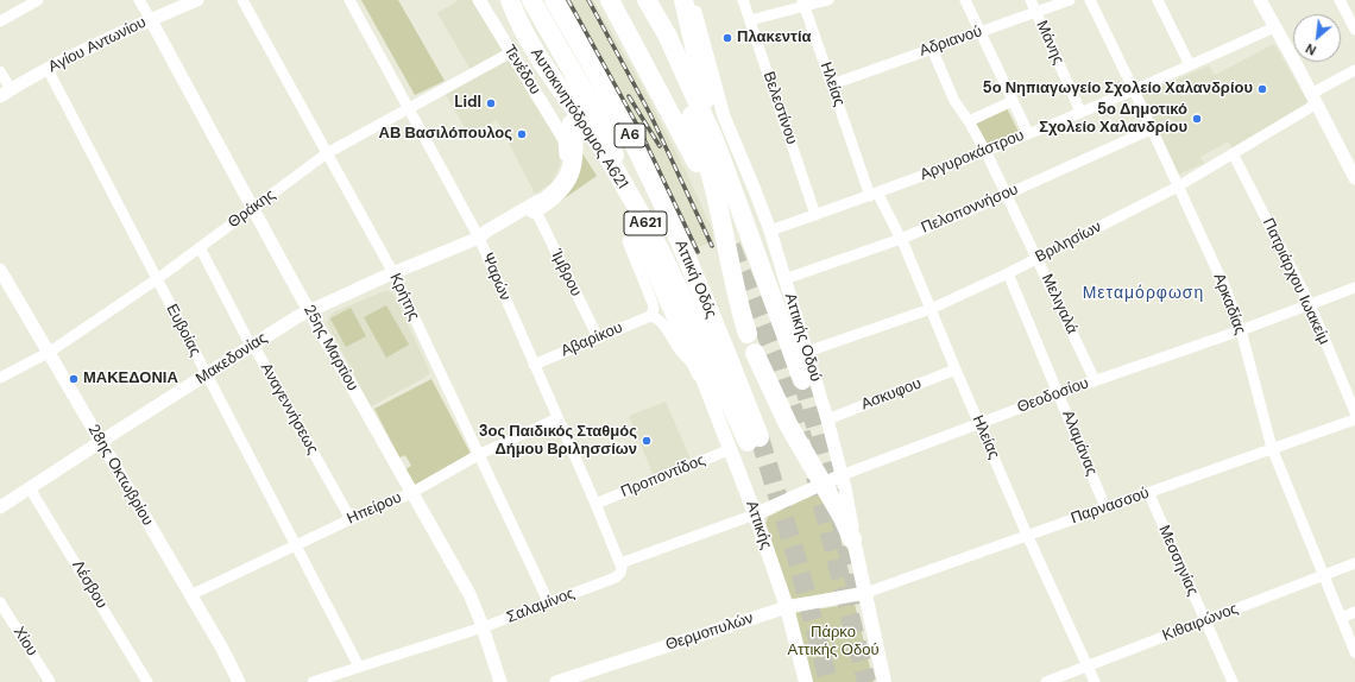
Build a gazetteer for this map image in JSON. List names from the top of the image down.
{
  "streets": {
    "highway": [
      "Αυτοκινητόδρομος Α621",
      "Α6",
      "Α621",
      "Αττική Οδός"
    ],
    "main road": ["Αττικής Οδού", "Αττικής"],
    "street": [
      "Αδριανού",
      "Μάνης",
      "Αγίου Αντωνίου",
      "Τενέδου",
      "Ηλείας",
      "Βελεστίνου",
      "Αργυροκάστρου",
      "Θράκης",
      "Πελοποννήσου",
      "Βριλησίων",
      "Ίμβρου",
      "Ψαρών",
      "Πατριάρχου Ιωακείμ",
      "Κρήτης",
      "Μελιγαλά",
      "Αρκαδίας",
      "Ευβοίας",
      "Αβαρίκου",
      "25ης Μαρτίου",
      "Μακεδονίας",
      "Ασκυφου",
      "Θεοδοσίου",
      "Αναγεννήσεως",
      "Αλαμάνας",
      "28ης Οκτωβρίου",
      "Προποντίδος",
      "Παρνασσού",
      "Ηπείρου",
      "Μεσσηνίας",
      "Λέσβου",
      "Σαλαμίνος",
      "Κιθαιρώνος",
      "Θερμοπυλών",
      "Χίου"
    ]
  },
  "crossings": [
    ["Αδριανού", "Μάνης"],
    ["Αδριανού", "Ηλείας"],
    ["Αδριανού", "Μελιγαλά"],
    ["Μάνης", "Αργυροκάστρου"],
    ["Αγίου Αντωνίου", "Ευβοίας"],
    ["Αγίου Αντωνίου", "25ης Μαρτίου"],
    ["Τενέδου", "Θράκης"],
    ["Τενέδου", "Μακεδονίας"],
    ["Ηλείας", "Αργυροκάστρου"],
    ["Ηλείας", "Πελοποννήσου"],
    ["Ηλείας", "Βριλησίων"],
    ["Ηλείας", "Ασκυφου"],
    ["Ηλείας", "Θεοδοσίου"],
    ["Ηλείας", "Παρνασσού"],
    ["Ηλείας", "Κιθαιρώνος"],
    ["Βελεστίνου", "Αργυροκάστρου"],
    ["Αυτοκινητόδρομος Α621", "Αττική Οδός"],
    ["Αυτοκινητόδρομος Α621", "Προποντίδος"],
    ["Αυτοκινητόδρομος Α621", "Αττικής"],
    ["Αργυροκάστρου", "Μελιγαλά"],
    ["Αργυροκάστρου", "Αρκαδίας"],
    ["Αργυροκάστρου", "Αττικής Οδού"],
    ["Θράκης", "Ψαρών"],
    ["Θράκης", "Κρήτης"],
    ["Θράκης", "Ευβοίας"],
    ["Θράκης", "25ης Μαρτίου"],
    ["Θράκης", "Αναγεννήσεως"],
    ["Θράκης", "28ης Οκτωβρίου"],
    ["Πελοποννήσου", "Μελιγαλά"],
    ["Πελοποννήσου", "Αρκαδίας"],
    ["Πελοποννήσου", "Αττικής Οδού"],
    ["Βριλησίων", "Πατριάρχου Ιωακείμ"],
    ["Βριλησίων", "Μελιγαλά"],
    ["Βριλησίων", "Αρκαδίας"],
    ["Βριλησίων", "Αττικής Οδού"],
    ["Βριλησίων", "Αλαμάνας"],
    ["Ίμβρου", "Αβαρίκου"],
    ["Ίμβρου", "Μακεδονίας"],
    ["Ψαρών", "Αβαρίκου"],
    ["Ψαρών", "Μακεδονίας"],
    ["Ψαρών", "Προποντίδος"],
    ["Ψαρών", "Ηπείρου"],
    ["Ψαρών", "Σαλαμίνος"],
    ["Αττική Οδός", "Προποντίδος"],
    ["Αττική Οδός", "Αττικής"],
    ["Πατριάρχου Ιωακείμ", "Θεοδοσίου"],
    ["Κρήτης", "Μακεδονίας"],
    ["Κρήτης", "Ηπείρου"],
    ["Κρήτης", "Σαλαμίνος"],
    ["Μελιγαλά", "Θεοδοσίου"],
    ["Αρκαδίας", "Θεοδοσίου"],
    ["Αρκαδίας", "Παρνασσού"],
    ["Αρκαδίας", "Κιθαιρώνος"],
    ["Ευβοίας", "Μακεδονίας"],
    ["Ευβοίας", "Ηπείρου"],
    ["Ευβοίας", "Σαλαμίνος"],
    ["Αττικής Οδού", "Ασκυφου"],
    ["Αττικής Οδού", "Θεοδοσίου"],
    ["Αττικής Οδού", "Παρνασσού"],
    ["Αττικής Οδού", "Θερμοπυλών"],
    ["25ης Μαρτίου", "Μακεδονίας"],
    ["25ης Μαρτίου", "Ηπείρου"],
    ["25ης Μαρτίου", "Σαλαμίνος"],
    ["Μακεδονίας", "Αναγεννήσεως"],
    ["Μακεδονίας", "28ης Οκτωβρίου"],
    ["Μακεδονίας", "Λέσβου"],
    ["Θεοδοσίου", "Αλαμάνας"],
    ["Θεοδοσίου", "Αττικής"],
    ["Αναγεννήσεως", "Ηπείρου"],
    ["Αλαμάνας", "Παρνασσού"],
    ["28ης Οκτωβρίου", "Ηπείρου"],
    ["Προποντίδος", "Αττικής"],
    ["Παρνασσού", "Μεσσηνίας"],
    ["Παρνασσού", "Θερμοπυλών"],
    ["Αττικής", "Θερμοπυλών"],
    ["Μεσσηνίας", "Κιθαιρώνος"]
  ],
  "districts": ["Μεταμόρφωση"],
  "parks": ["Πάρκο Αττικής Οδού"],
  "places": [
    "Πλακεντία",
    "5ο Νηπιαγωγείο Σχολείο Χαλανδρίου",
    "Lidl",
    "5ο Δημοτικό Σχολείο Χαλανδρίου",
    "ΑΒ Βασιλόπουλος",
    "ΜΑΚΕΔΟΝΙΑ",
    "3ος Παιδικός Σταθμός Δήμου Βριλησσίων"
  ],
  "north": "bottom left"
}
